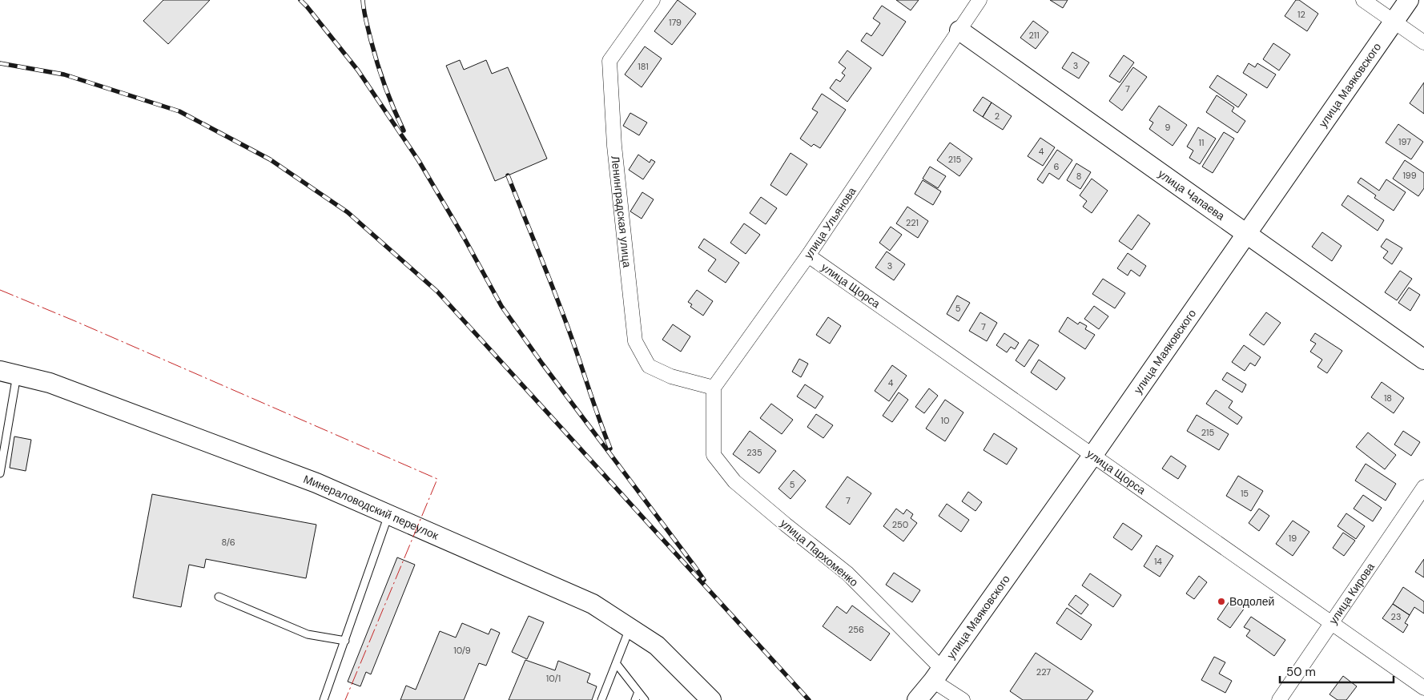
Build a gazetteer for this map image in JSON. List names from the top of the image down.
{
  "streets": {
    "street": [
      "улица Маяковского",
      "улица Чапаева",
      "Ленинградская улица",
      "улица Ульянова",
      "улица Щорса",
      "Минераловодский переулок",
      "улица Пархоменко",
      "улица Кирова"
    ]
  },
  "crossings": [
    ["улица Маяковского", "улица Чапаева"],
    ["улица Маяковского", "улица Щорса"],
    ["улица Маяковского", "улица Пархоменко"],
    ["улица Чапаева", "улица Ульянова"],
    ["Ленинградская улица", "улица Ульянова"],
    ["Ленинградская улица", "улица Пархоменко"],
    ["улица Ульянова", "улица Щорса"],
    ["улица Ульянова", "улица Пархоменко"],
    ["улица Щорса", "улица Кирова"]
  ],
  "places": ["Водолей"],
  "house_numbers": [
    "12",
    "179",
    "211",
    "3",
    "181",
    "7",
    "2",
    "9",
    "197",
    "11",
    "4",
    "215",
    "6",
    "199",
    "8",
    "221",
    "3",
    "5",
    "7",
    "4",
    "18",
    "10",
    "215",
    "235",
    "5",
    "15",
    "7",
    "250",
    "19",
    "8/6",
    "14",
    "23",
    "256",
    "10/9",
    "227",
    "10/1"
  ],
  "scale_bar": "50 m"
}
